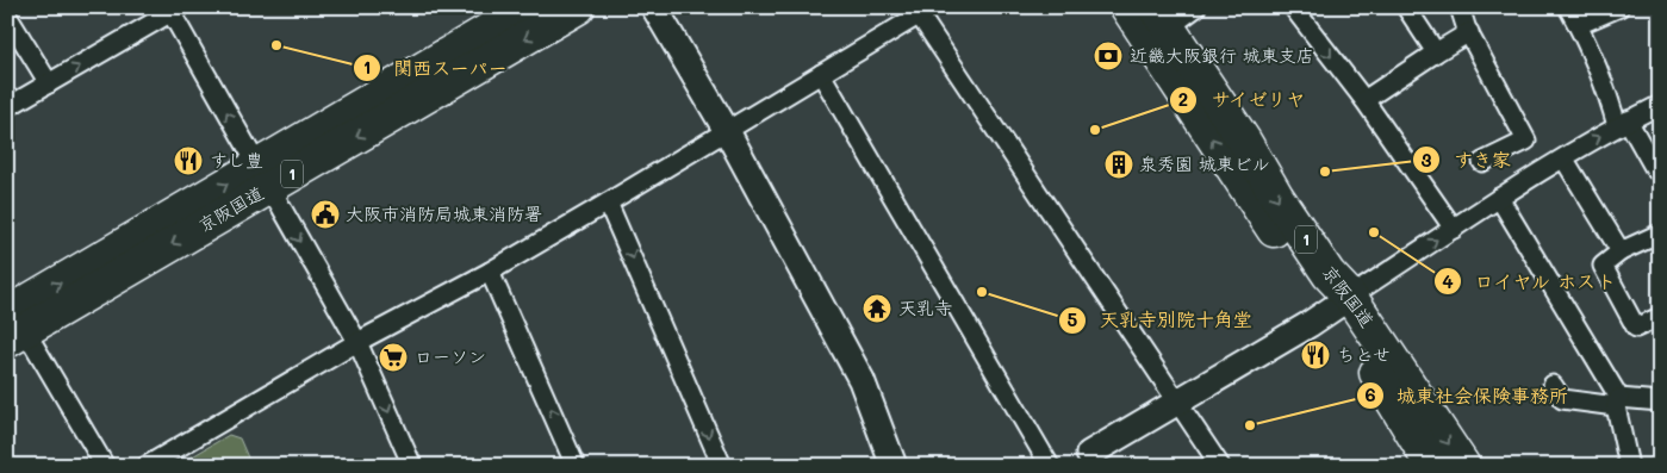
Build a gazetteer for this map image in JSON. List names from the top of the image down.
{
  "streets": {
    "highway": ["1", "京阪国道"]
  },
  "places": {
    "other": [
      "関西スーパー",
      "サイゼリヤ",
      "すき家",
      "ロイヤル ホスト",
      "天乳寺別院十角堂",
      "城東社会保険事務所"
    ],
    "bank": ["近畿大阪銀行 城東支店"],
    "restaurant": ["すし豊", "ちとせ"],
    "building": ["泉秀園 城東ビル"],
    "public building": ["大阪市消防局城東消防署"],
    "temple": ["天乳寺"],
    "supermarket": ["ローソン"]
  }
}
